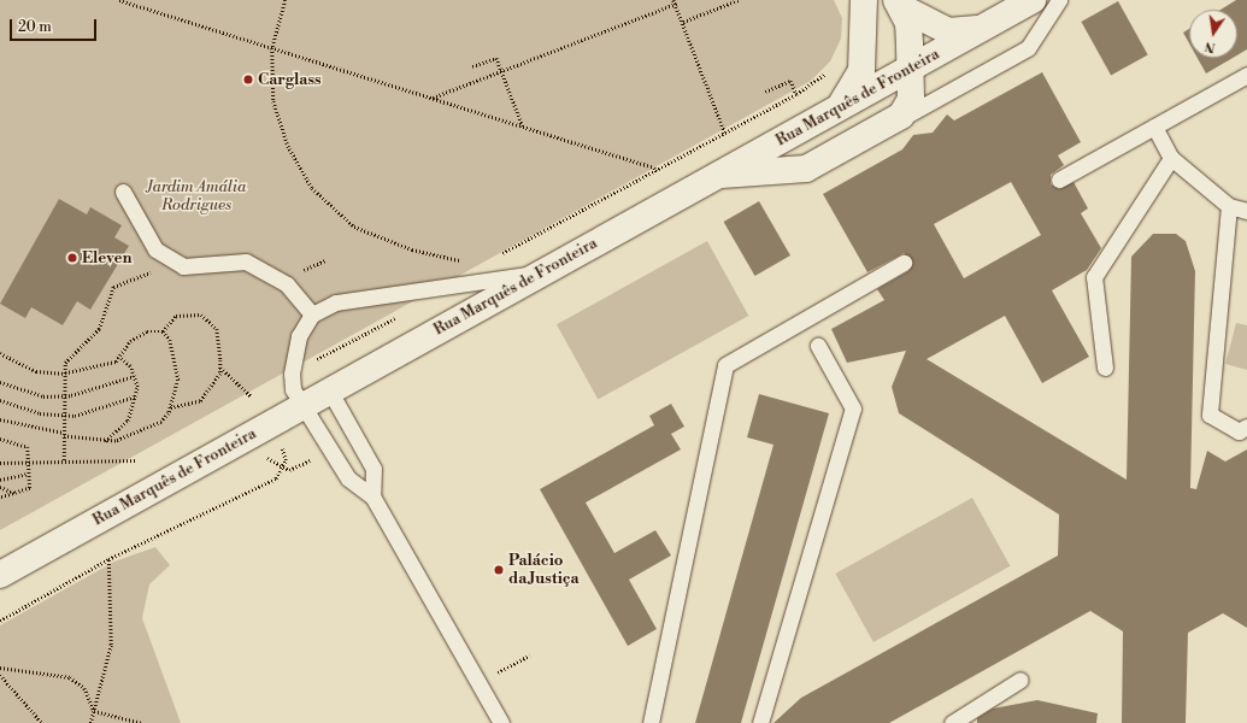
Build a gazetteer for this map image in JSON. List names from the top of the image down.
{
  "streets": {
    "main road": ["Rua Marquês de Fronteira"]
  },
  "parks": ["Jardim Amália Rodrigues"],
  "places": ["Carglass", "Eleven", "Palácio da Justiça"],
  "scale_bar": "20 m",
  "north": "bottom"
}
